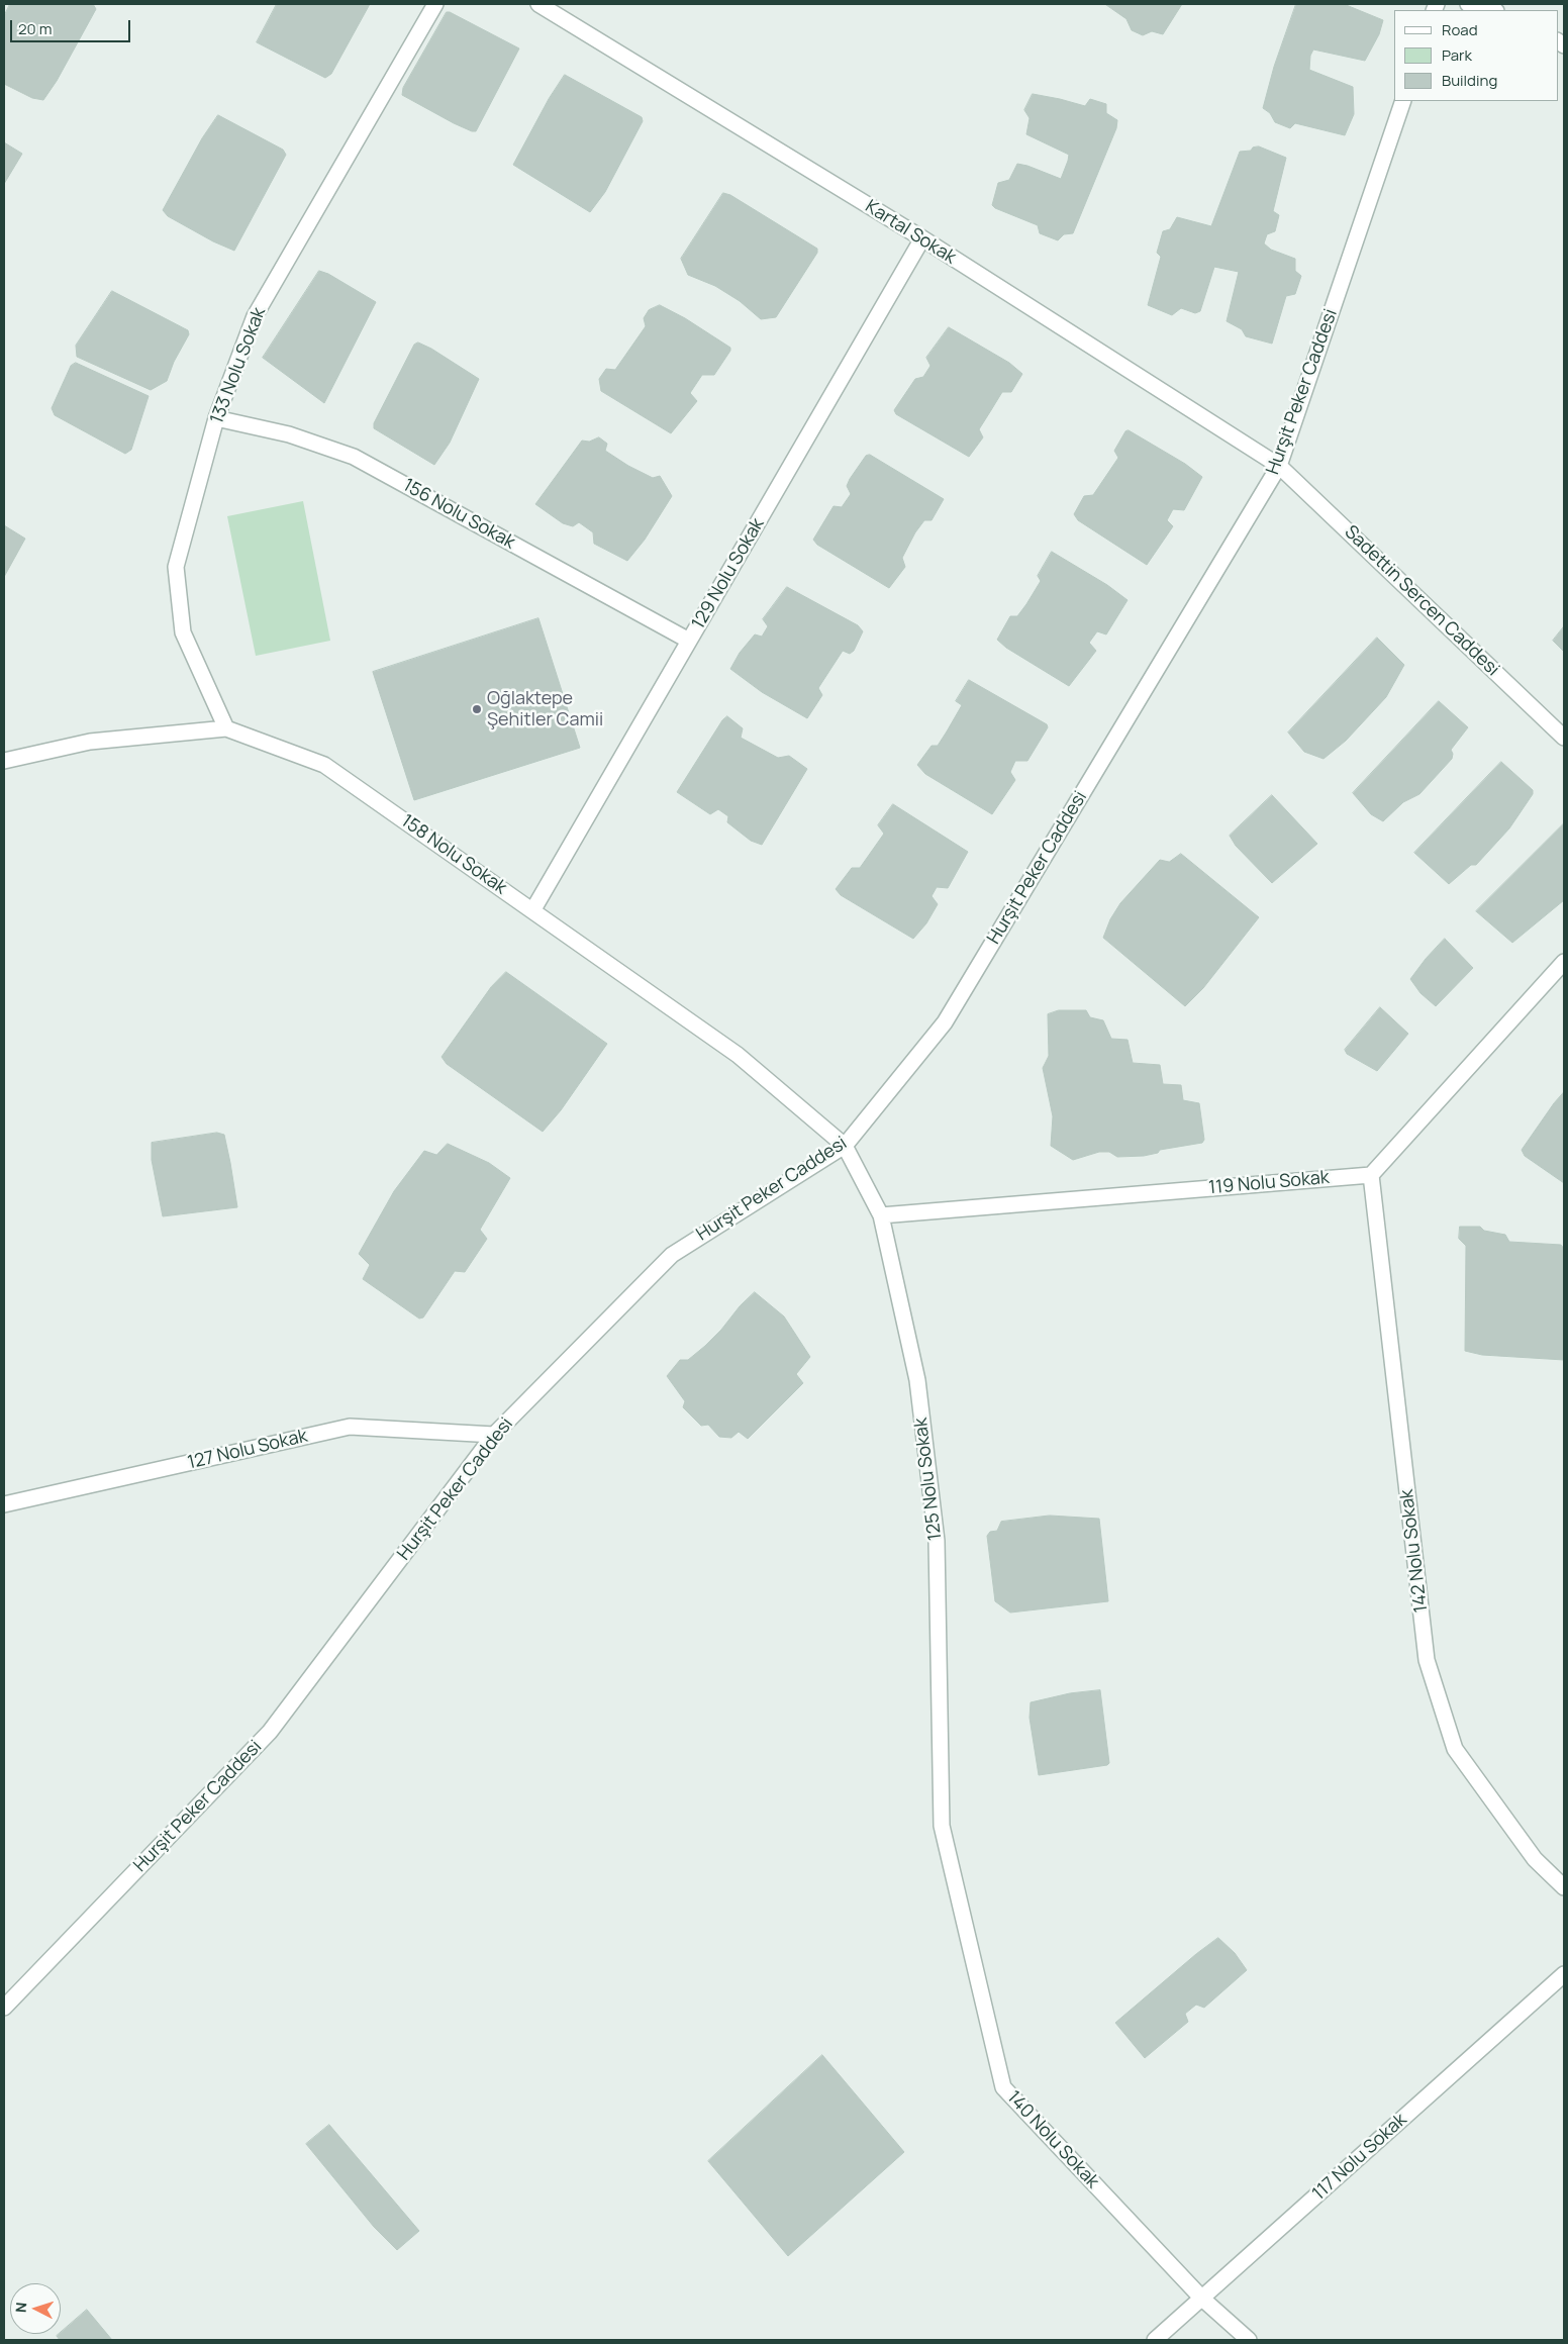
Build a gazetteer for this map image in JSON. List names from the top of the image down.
{
  "streets": {
    "street": [
      "Kartal Sokak",
      "133 Nolu Sokak",
      "Hurşit Peker Caddesi",
      "156 Nolu Sokak",
      "129 Nolu Sokak",
      "Sadettin Sercen Caddesi",
      "158 Nolu Sokak",
      "119 Nolu Sokak",
      "127 Nolu Sokak",
      "125 Nolu Sokak",
      "142 Nolu Sokak",
      "140 Nolu Sokak",
      "117 Nolu Sokak"
    ]
  },
  "crossings": [
    ["Kartal Sokak", "Hurşit Peker Caddesi"],
    ["Kartal Sokak", "129 Nolu Sokak"],
    ["Kartal Sokak", "Sadettin Sercen Caddesi"],
    ["133 Nolu Sokak", "156 Nolu Sokak"],
    ["133 Nolu Sokak", "158 Nolu Sokak"],
    ["Hurşit Peker Caddesi", "Sadettin Sercen Caddesi"],
    ["Hurşit Peker Caddesi", "158 Nolu Sokak"],
    ["Hurşit Peker Caddesi", "127 Nolu Sokak"],
    ["Hurşit Peker Caddesi", "125 Nolu Sokak"],
    ["156 Nolu Sokak", "129 Nolu Sokak"],
    ["129 Nolu Sokak", "158 Nolu Sokak"],
    ["158 Nolu Sokak", "125 Nolu Sokak"],
    ["119 Nolu Sokak", "125 Nolu Sokak"],
    ["119 Nolu Sokak", "142 Nolu Sokak"],
    ["125 Nolu Sokak", "140 Nolu Sokak"],
    ["140 Nolu Sokak", "117 Nolu Sokak"]
  ],
  "places": ["Oğlaktepe Şehitler Camii"],
  "legend": ["Road", "Park", "Building"],
  "scale_bar": "20 m",
  "north": "left"
}
